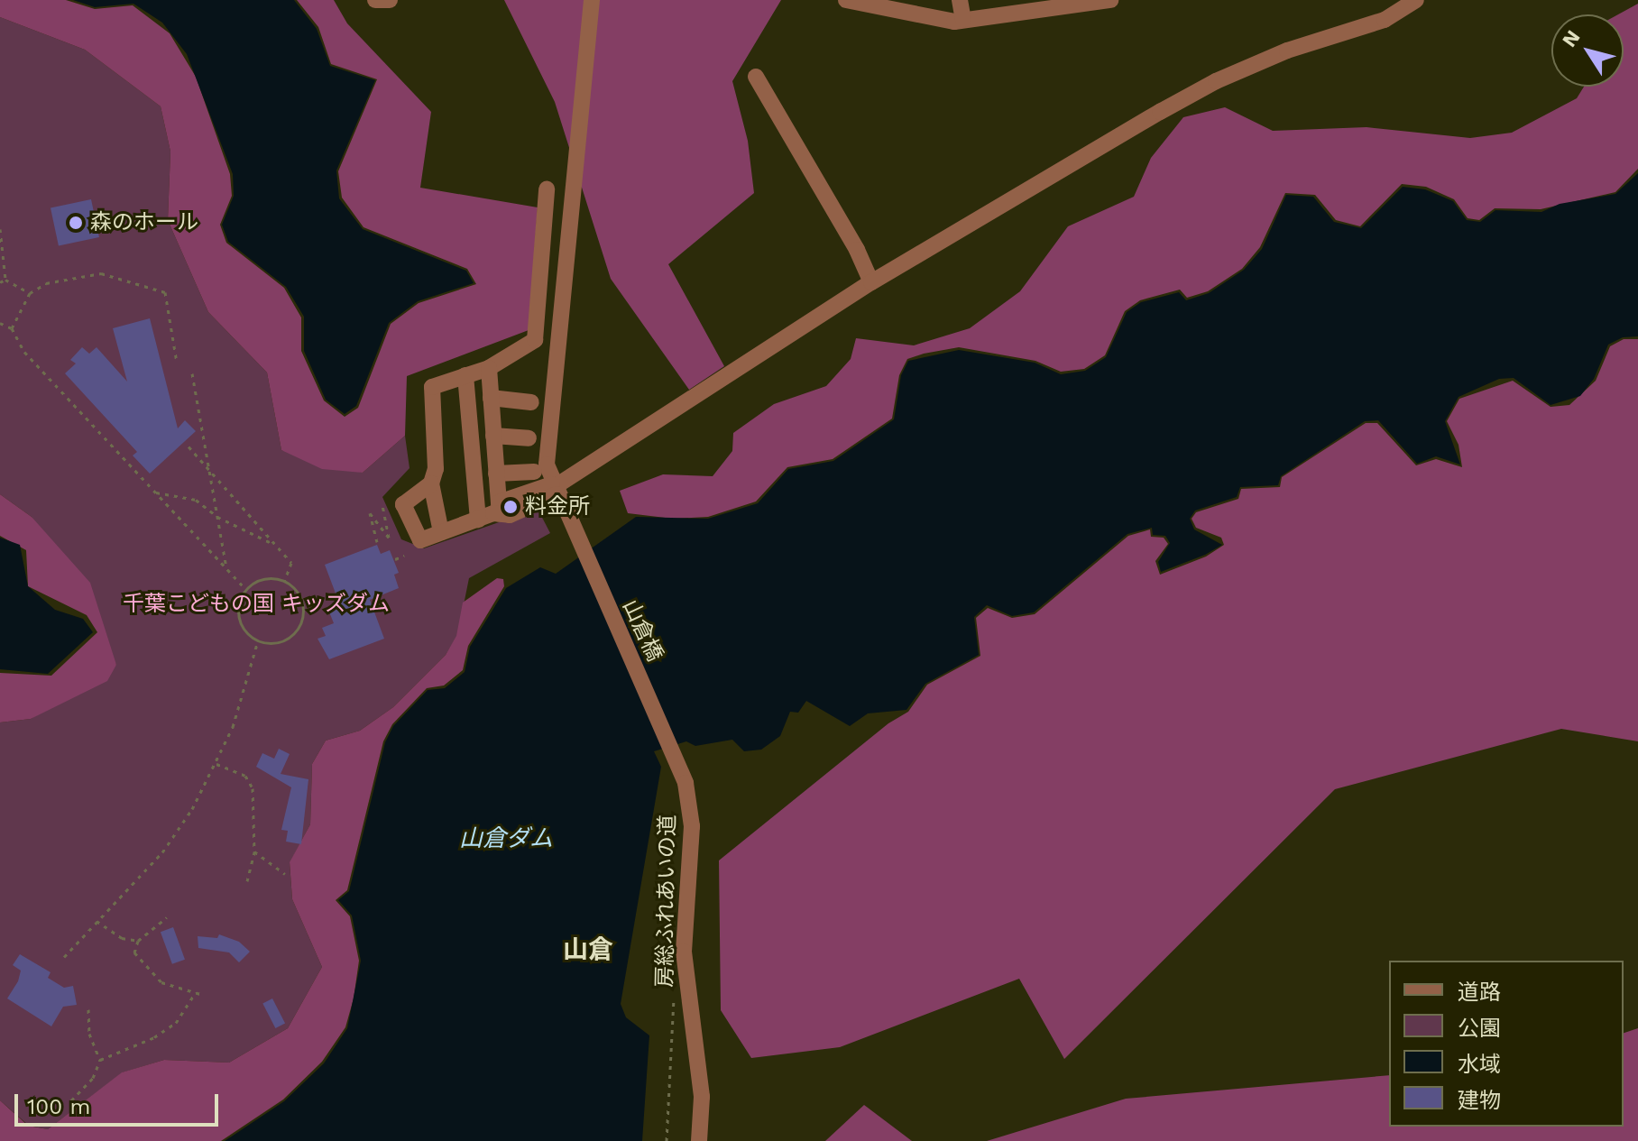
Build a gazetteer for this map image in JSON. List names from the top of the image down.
{
  "streets": {
    "street": ["山倉橋", "房総ふれあいの道"]
  },
  "crossings": [
    ["山倉橋", "房総ふれあいの道"]
  ],
  "districts": ["山倉"],
  "water": ["山倉ダム"],
  "parks": ["千葉こどもの国 キッズダム"],
  "places": ["森のホール", "料金所"],
  "legend": [
    "道路",
    "公園",
    "水域",
    "建物"
  ],
  "scale_bar": "100 m",
  "north": "top left"
}
